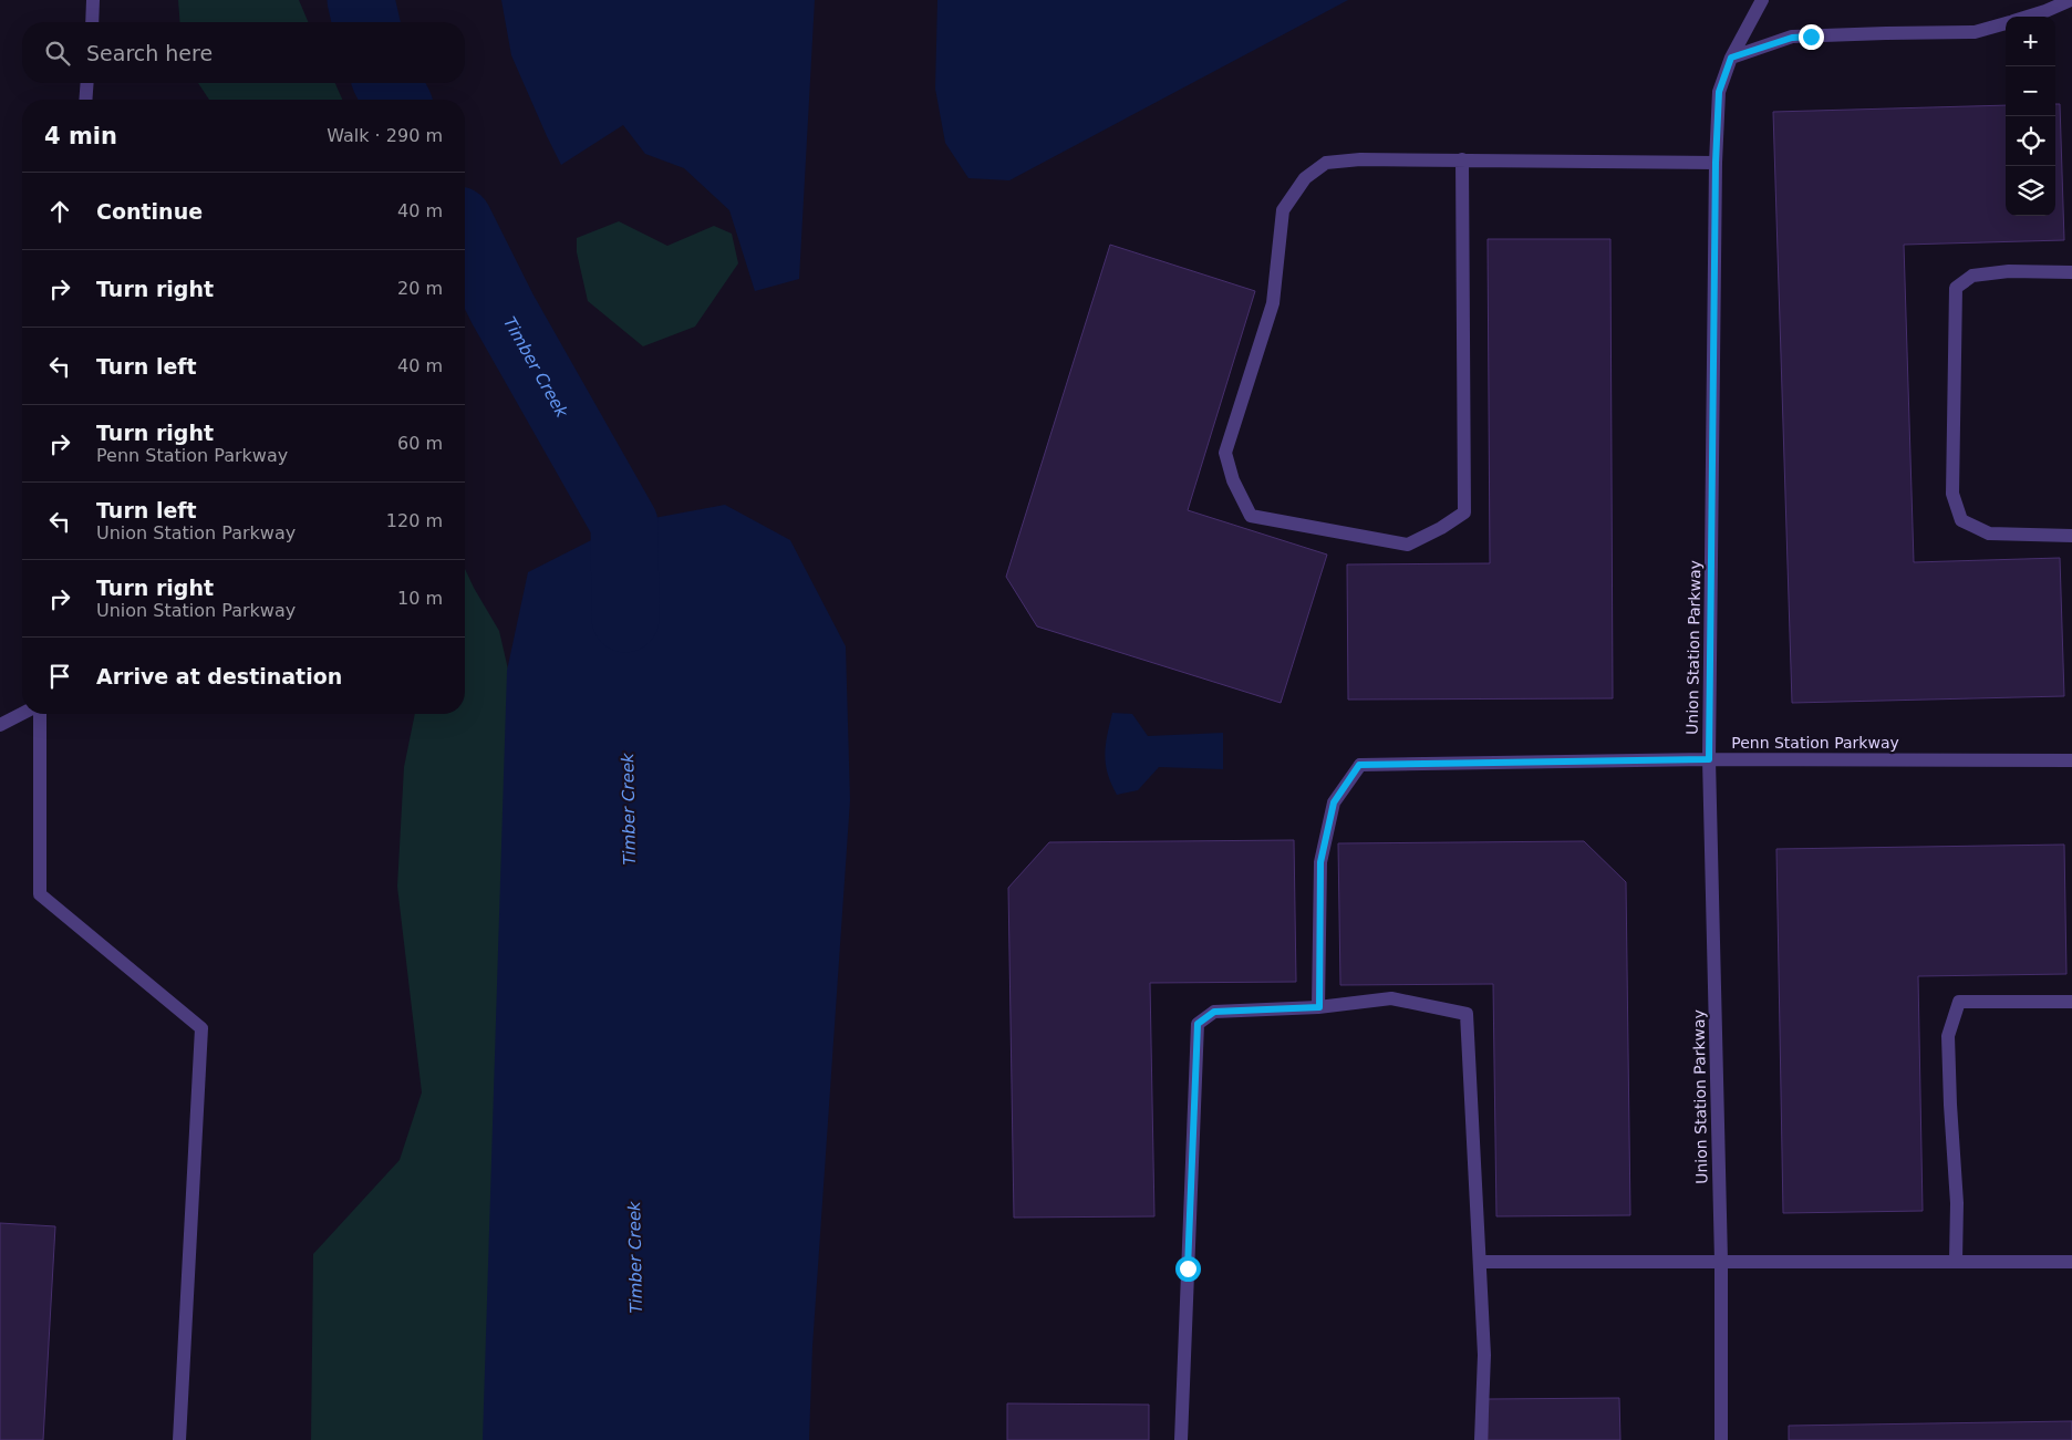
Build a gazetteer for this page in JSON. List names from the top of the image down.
{
  "streets": {
    "street": ["Union Station Parkway", "Penn Station Parkway"]
  },
  "crossings": [
    ["Union Station Parkway", "Penn Station Parkway"]
  ],
  "water": ["Timber Creek"],
  "page": {
    "map_buttons": ["+", "−"],
    "search": "Search here",
    "heading": ["4 min", "Walk · 290 m"],
    "list": [
      ["Continue", "40 m"],
      ["Turn right", "20 m"],
      ["Turn left", "40 m"],
      ["Turn right", "Penn Station Parkway", "60 m"],
      ["Turn left", "Union Station Parkway", "120 m"],
      ["Turn right", "Union Station Parkway", "10 m"],
      "Arrive at destination"
    ]
  }
}
